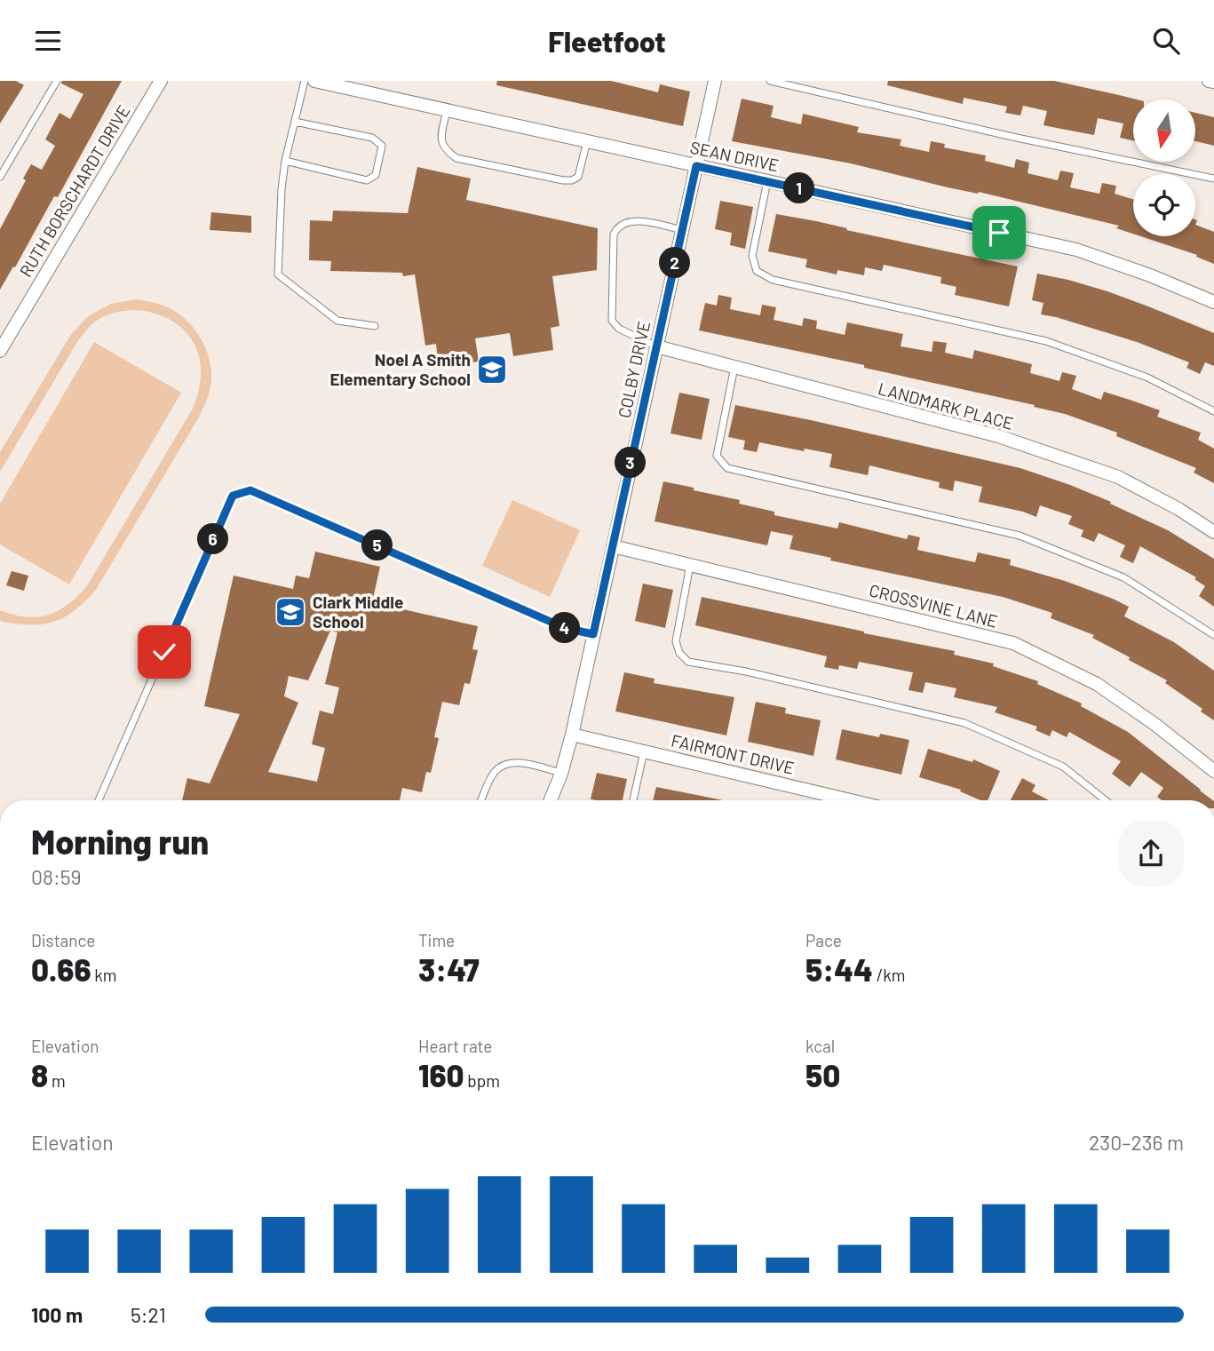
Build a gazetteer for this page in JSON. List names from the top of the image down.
{
  "streets": {
    "street": [
      "SEAN DRIVE",
      "RUTH BORSCHARDT DRIVE",
      "COLBY DRIVE",
      "LANDMARK PLACE",
      "CROSSVINE LANE",
      "FAIRMONT DRIVE"
    ]
  },
  "crossings": [
    ["SEAN DRIVE", "COLBY DRIVE"],
    ["COLBY DRIVE", "LANDMARK PLACE"],
    ["COLBY DRIVE", "CROSSVINE LANE"],
    ["COLBY DRIVE", "FAIRMONT DRIVE"]
  ],
  "places": {
    "school or university": ["Noel A Smith Elementary School", "Clark Middle School"]
  },
  "north": "bottom",
  "page": {
    "header": "Fleetfoot",
    "pins": [
      "1",
      "2",
      "3",
      "6",
      "5",
      "4"
    ],
    "heading": ["Morning run", "08:59"],
    "stats": [
      ["Distance", "0.66 km"],
      ["Time", "3:47"],
      ["Pace", "5:44 /km"],
      ["Elevation", "8 m"],
      ["Heart rate", "160 bpm"],
      ["kcal", "50"]
    ],
    "chart": ["Elevation", "230–236 m"],
    "list": [
      {
        "name": "100 m",
        "note": "5:21"
      }
    ]
  }
}
